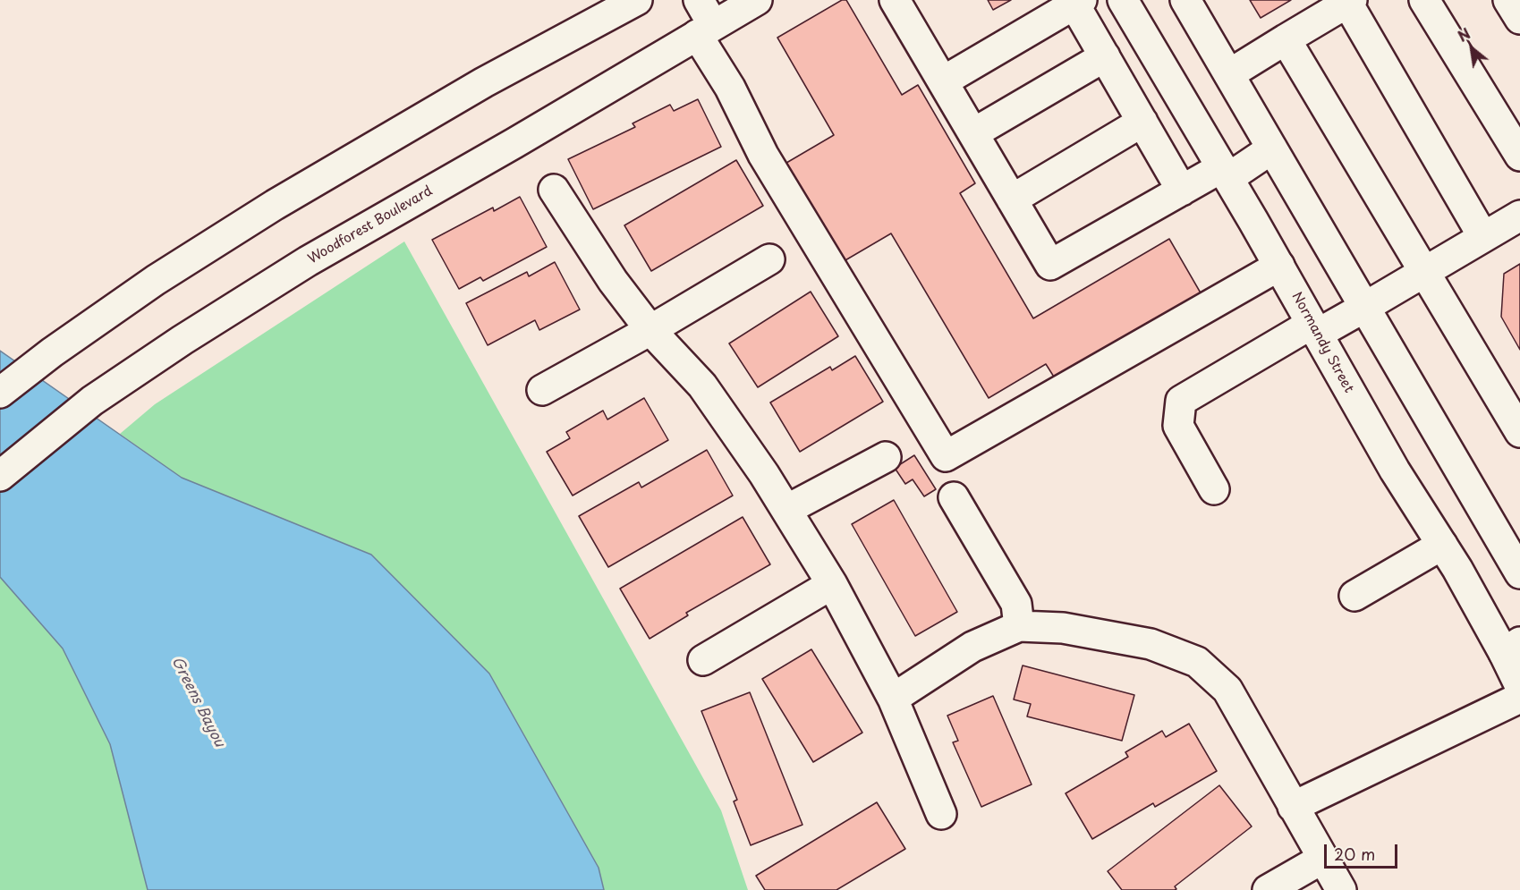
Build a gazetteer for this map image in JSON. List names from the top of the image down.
{
  "streets": {
    "main road": ["Woodforest Boulevard", "Normandy Street"]
  },
  "water": ["Greens Bayou"],
  "scale_bar": "20 m",
  "north": "top left"
}
